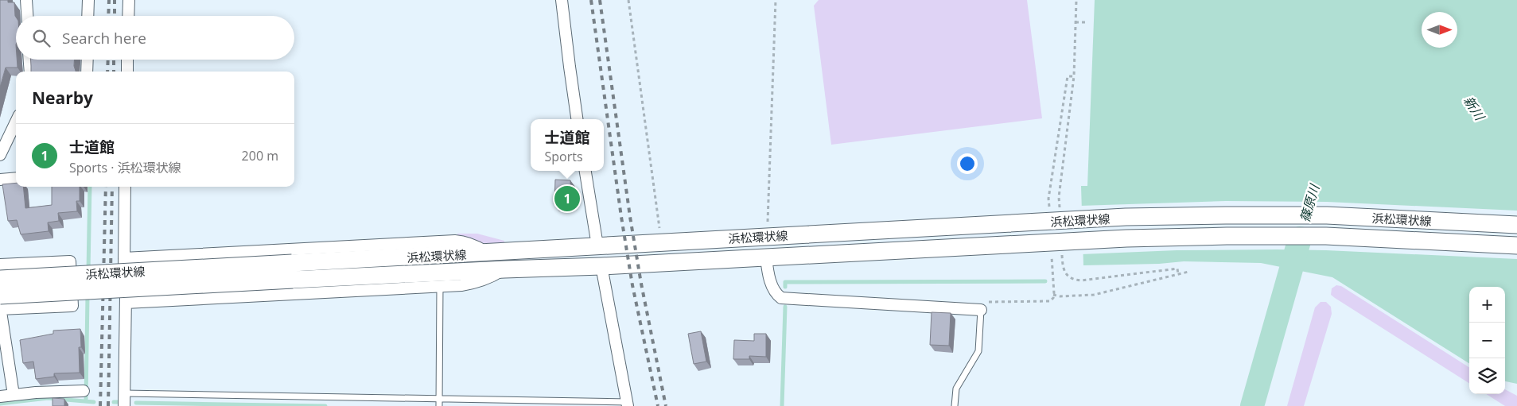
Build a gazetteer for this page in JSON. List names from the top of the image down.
{
  "streets": {
    "main road": ["浜松環状線"]
  },
  "water": ["新川", "篠原川"],
  "north": "right",
  "page": {
    "search": "Search here",
    "heading": "Nearby",
    "popup": ["士道館", "Sports"],
    "list": [
      {
        "mark": "1",
        "name": "士道館",
        "note": "Sports · 浜松環状線",
        "value": "200 m"
      }
    ],
    "pins": "1",
    "map_buttons": ["+", "−"]
  }
}
